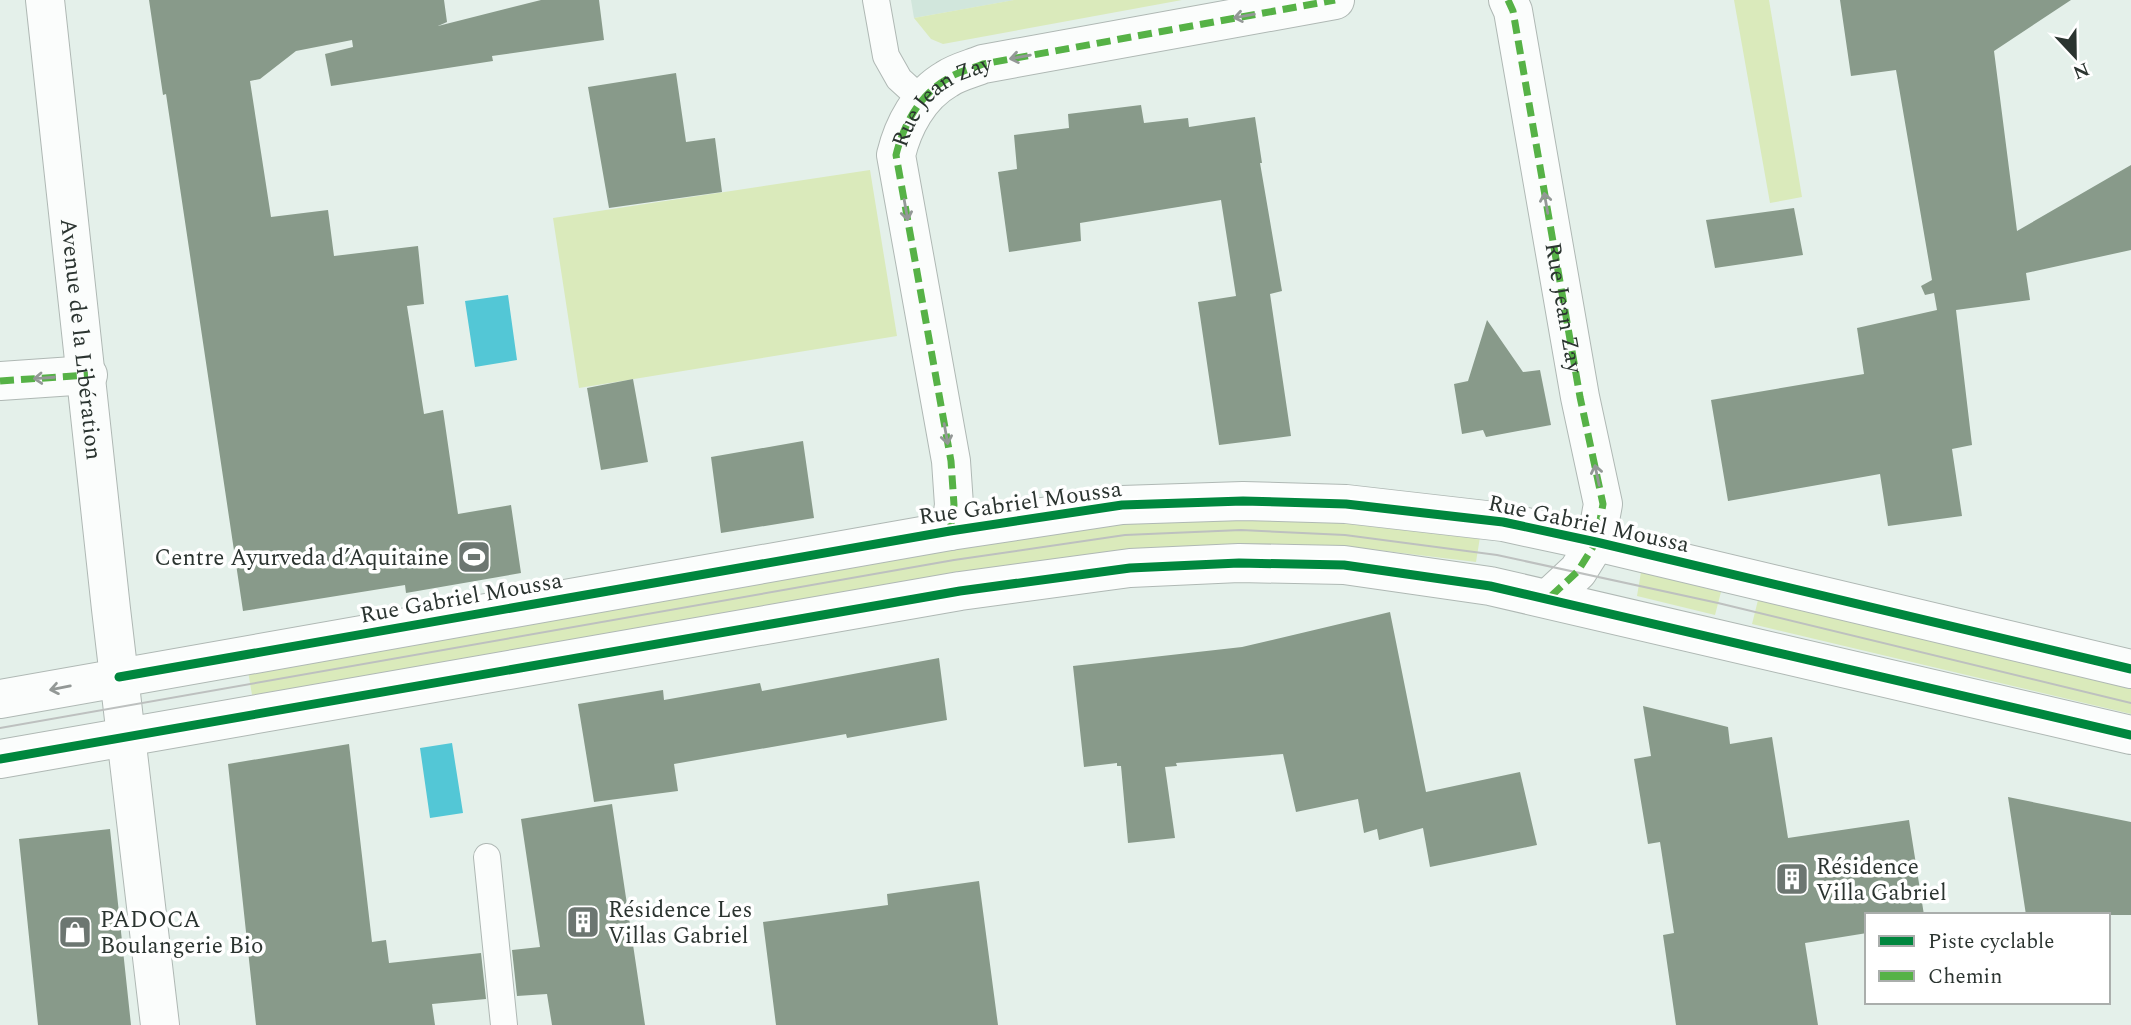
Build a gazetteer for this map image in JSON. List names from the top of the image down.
{
  "streets": {
    "street": ["Rue Jean Zay", "Avenue de la Libération", "Rue Gabriel Moussa"]
  },
  "crossings": [
    ["Rue Jean Zay", "Rue Gabriel Moussa"],
    ["Avenue de la Libération", "Rue Gabriel Moussa"]
  ],
  "places": {
    "sports": ["Centre Ayurveda d’Aquitaine"],
    "building": ["Résidence Villa Gabriel", "Résidence Les Villas Gabriel"],
    "shop": ["PADOCA Boulangerie Bio"]
  },
  "legend": ["Piste cyclable", "Chemin"],
  "north": "bottom"
}
